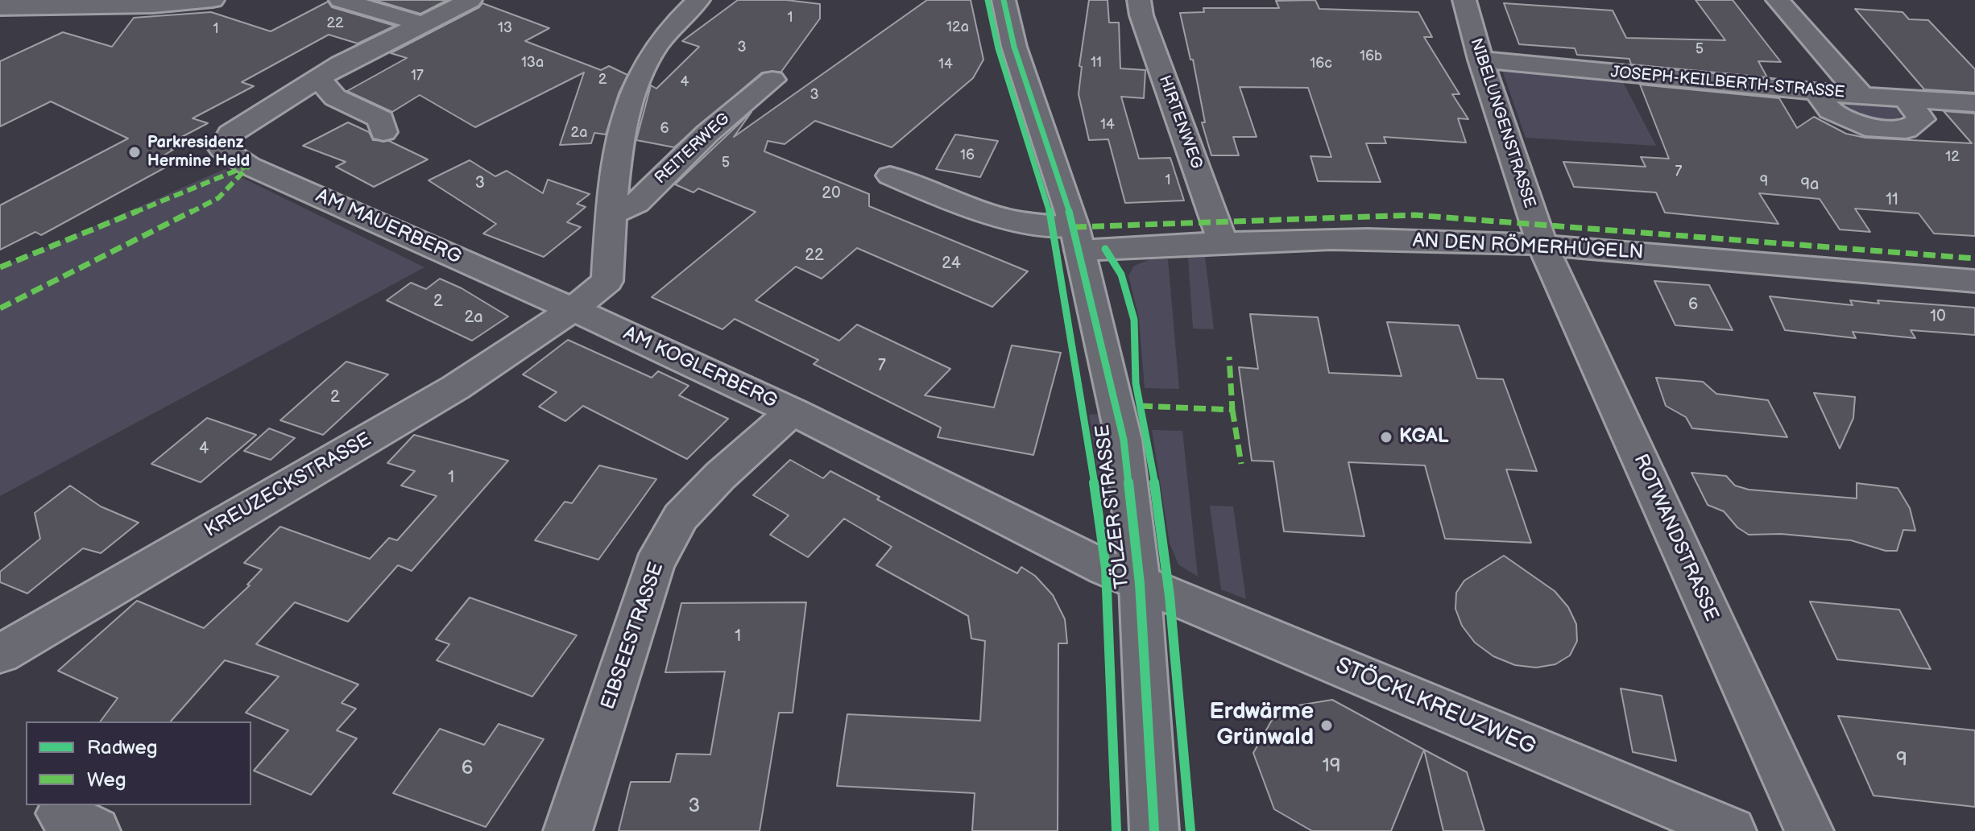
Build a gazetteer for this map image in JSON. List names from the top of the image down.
{
  "streets": {
    "street": [
      "JOSEPH-KEILBERTH-STRASSE",
      "HIRTENWEG",
      "NIBELUNGENSTRASSE",
      "REITERWEG",
      "AM MAUERBERG",
      "AN DEN RÖMERHÜGELN",
      "AM KOGLERBERG",
      "KREUZECKSTRASSE",
      "TÖLZER STRASSE",
      "ROTWANDSTRASSE",
      "EIBSEESTRASSE",
      "STÖCKLKREUZWEG"
    ]
  },
  "crossings": [
    ["JOSEPH-KEILBERTH-STRASSE", "NIBELUNGENSTRASSE"],
    ["HIRTENWEG", "AN DEN RÖMERHÜGELN"],
    ["NIBELUNGENSTRASSE", "AN DEN RÖMERHÜGELN"],
    ["NIBELUNGENSTRASSE", "ROTWANDSTRASSE"],
    ["AM MAUERBERG", "AM KOGLERBERG"],
    ["AM MAUERBERG", "KREUZECKSTRASSE"],
    ["AN DEN RÖMERHÜGELN", "TÖLZER STRASSE"],
    ["AN DEN RÖMERHÜGELN", "ROTWANDSTRASSE"],
    ["AM KOGLERBERG", "KREUZECKSTRASSE"],
    ["AM KOGLERBERG", "TÖLZER STRASSE"],
    ["AM KOGLERBERG", "EIBSEESTRASSE"],
    ["AM KOGLERBERG", "STÖCKLKREUZWEG"],
    ["TÖLZER STRASSE", "STÖCKLKREUZWEG"]
  ],
  "places": ["Parkresidenz Hermine Held", "KGAL", "Erdwärme Grünwald"],
  "house_numbers": [
    "1",
    "22",
    "12a",
    "13",
    "1",
    "3",
    "5",
    "16b",
    "13a",
    "11",
    "16c",
    "14",
    "17",
    "2",
    "4",
    "3",
    "14",
    "6",
    "2a",
    "16",
    "12",
    "5",
    "7",
    "1",
    "9",
    "3",
    "9a",
    "20",
    "11",
    "22",
    "24",
    "2",
    "6",
    "10",
    "2a",
    "7",
    "2",
    "4",
    "1",
    "1",
    "9",
    "19",
    "6",
    "3"
  ],
  "legend": ["Radweg", "Weg"]
}
